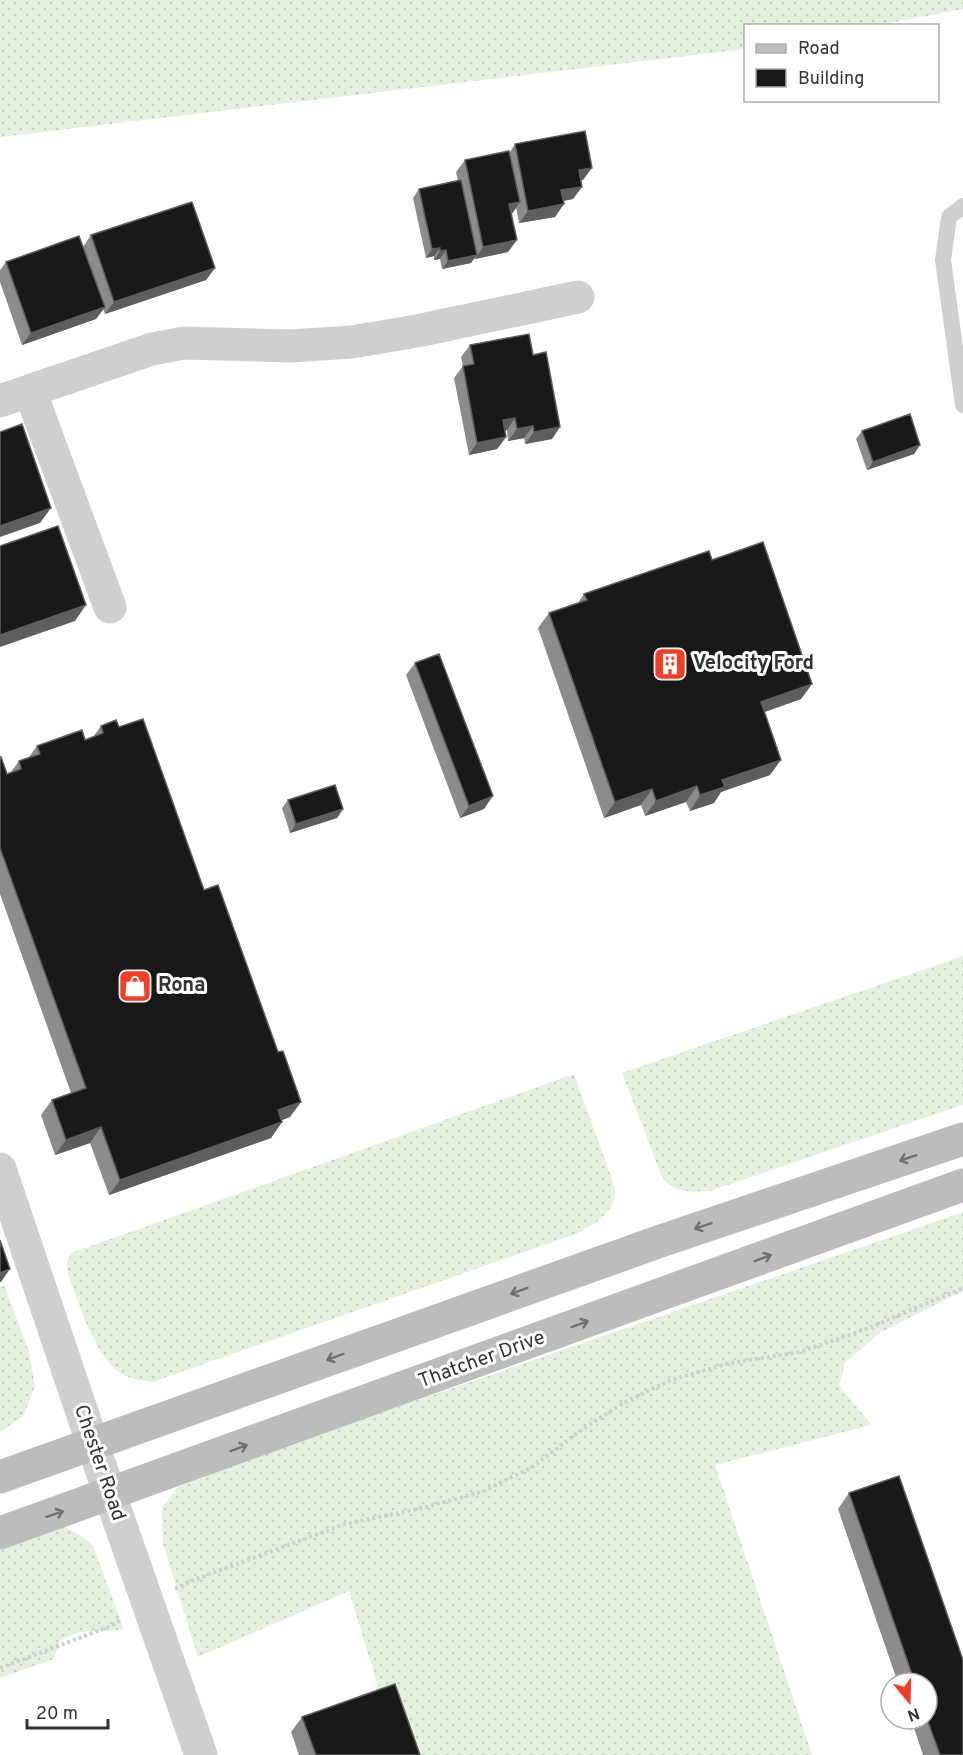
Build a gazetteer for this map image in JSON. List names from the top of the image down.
{
  "streets": {
    "main road": ["Thatcher Drive"],
    "street": ["Chester Road"]
  },
  "crossings": [
    ["Thatcher Drive", "Chester Road"]
  ],
  "places": {
    "building": ["Velocity Ford"],
    "shop": ["Rona"]
  },
  "legend": ["Road", "Building"],
  "scale_bar": "20 m",
  "north": "bottom"
}
